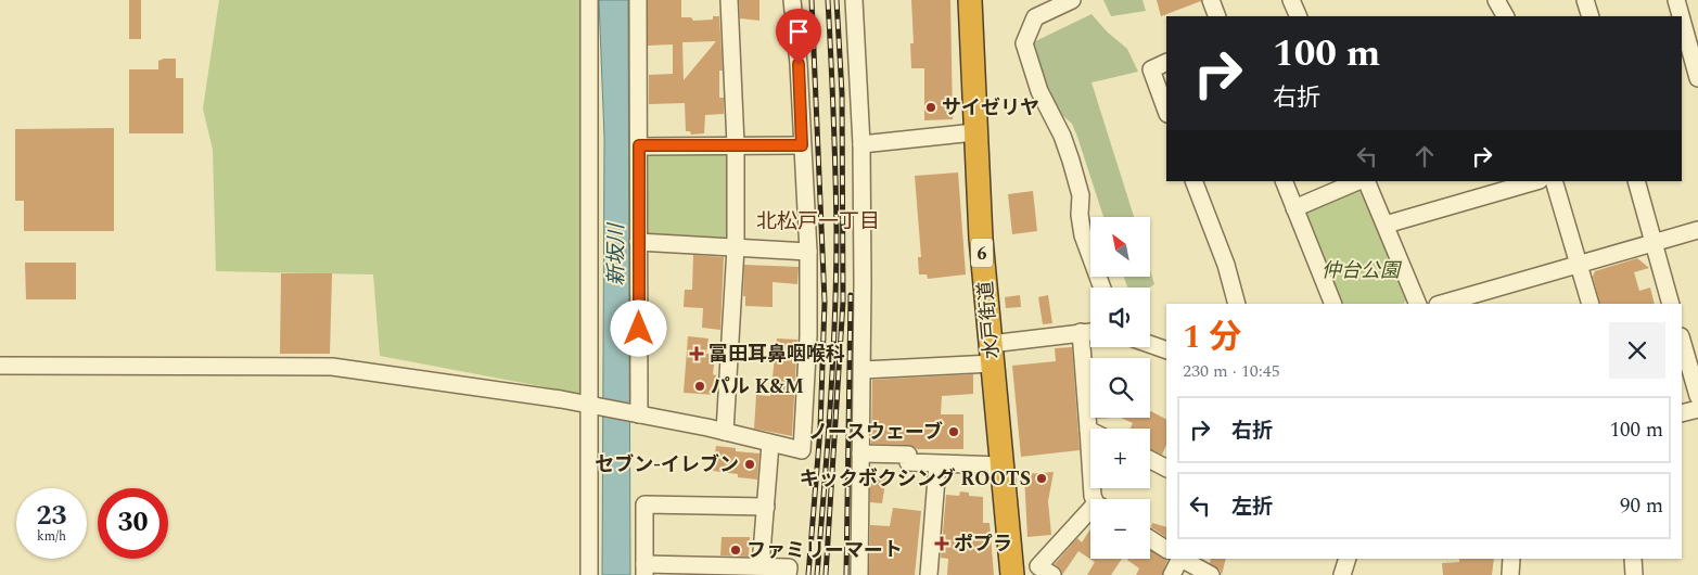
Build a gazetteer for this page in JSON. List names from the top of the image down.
{
  "streets": {
    "highway": ["6", "水戸街道"]
  },
  "districts": ["北松戸一丁目"],
  "water": ["新坂川"],
  "parks": ["仲台公園"],
  "places": {
    "other": [
      "サイゼリヤ",
      "パル K&M",
      "ノースウェーブ",
      "セブン-イレブン",
      "キックボクシング ROOTS",
      "ファミリーマート"
    ],
    "health": ["冨田耳鼻咽喉科", "ポプラ"]
  },
  "north": "top left",
  "page": {
    "turn": ["100 m", "右折"],
    "map_buttons": ["+", "−"],
    "heading": ["1 分", "230 m · 10:45"],
    "list": [
      {
        "name": "右折",
        "value": "100 m"
      },
      {
        "name": "左折",
        "value": "90 m"
      }
    ],
    "speed": "23 km/h",
    "limit": "30"
  }
}
